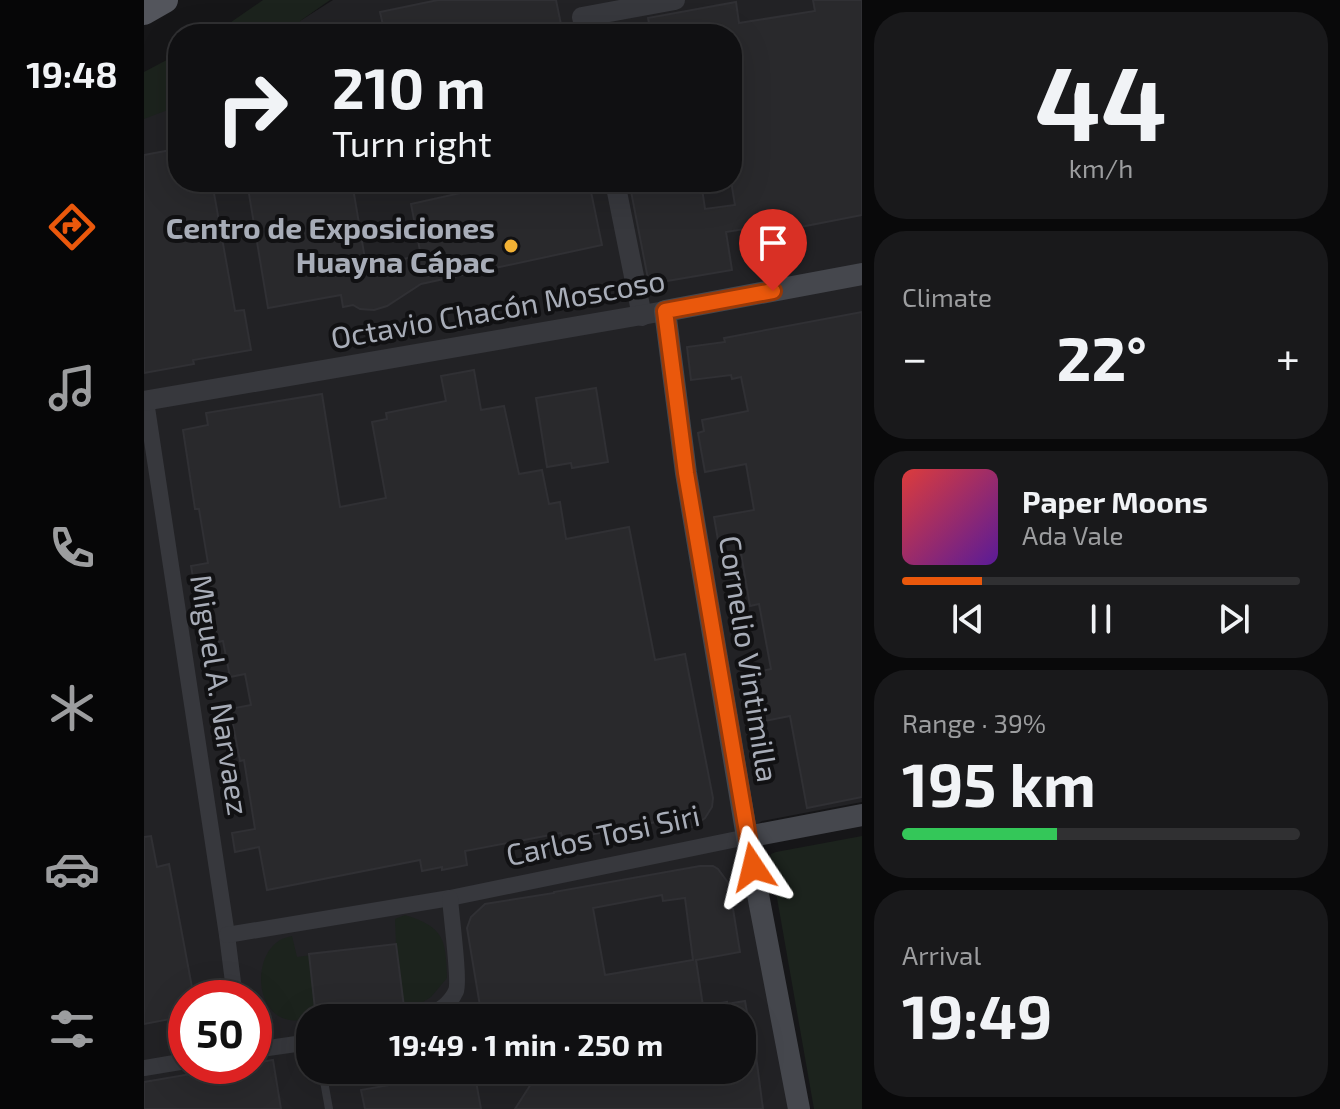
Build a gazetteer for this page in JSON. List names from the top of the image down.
{
  "streets": {
    "main road": ["Octavio Chacón Moscoso", "Cornelio Vintimilla", "Carlos Tosi Siri"],
    "street": ["Miguel A. Narvaez"]
  },
  "crossings": [
    ["Octavio Chacón Moscoso", "Cornelio Vintimilla"],
    ["Octavio Chacón Moscoso", "Miguel A. Narvaez"],
    ["Cornelio Vintimilla", "Carlos Tosi Siri"],
    ["Miguel A. Narvaez", "Carlos Tosi Siri"]
  ],
  "places": ["Centro de Exposiciones Huayna Cápac"],
  "page": {
    "tabs": "19:48",
    "tile": [
      ["44", "km/h"],
      "Climate",
      ["Range · 39%", "195 km"],
      ["Arrival", "19:49"]
    ],
    "turn": ["210 m", "Turn right"],
    "heat": ["−", "22°", "+"],
    "song": ["Paper Moons", "Ada Vale"],
    "limit": "50",
    "trip": "19:49 · 1 min · 250 m"
  }
}
